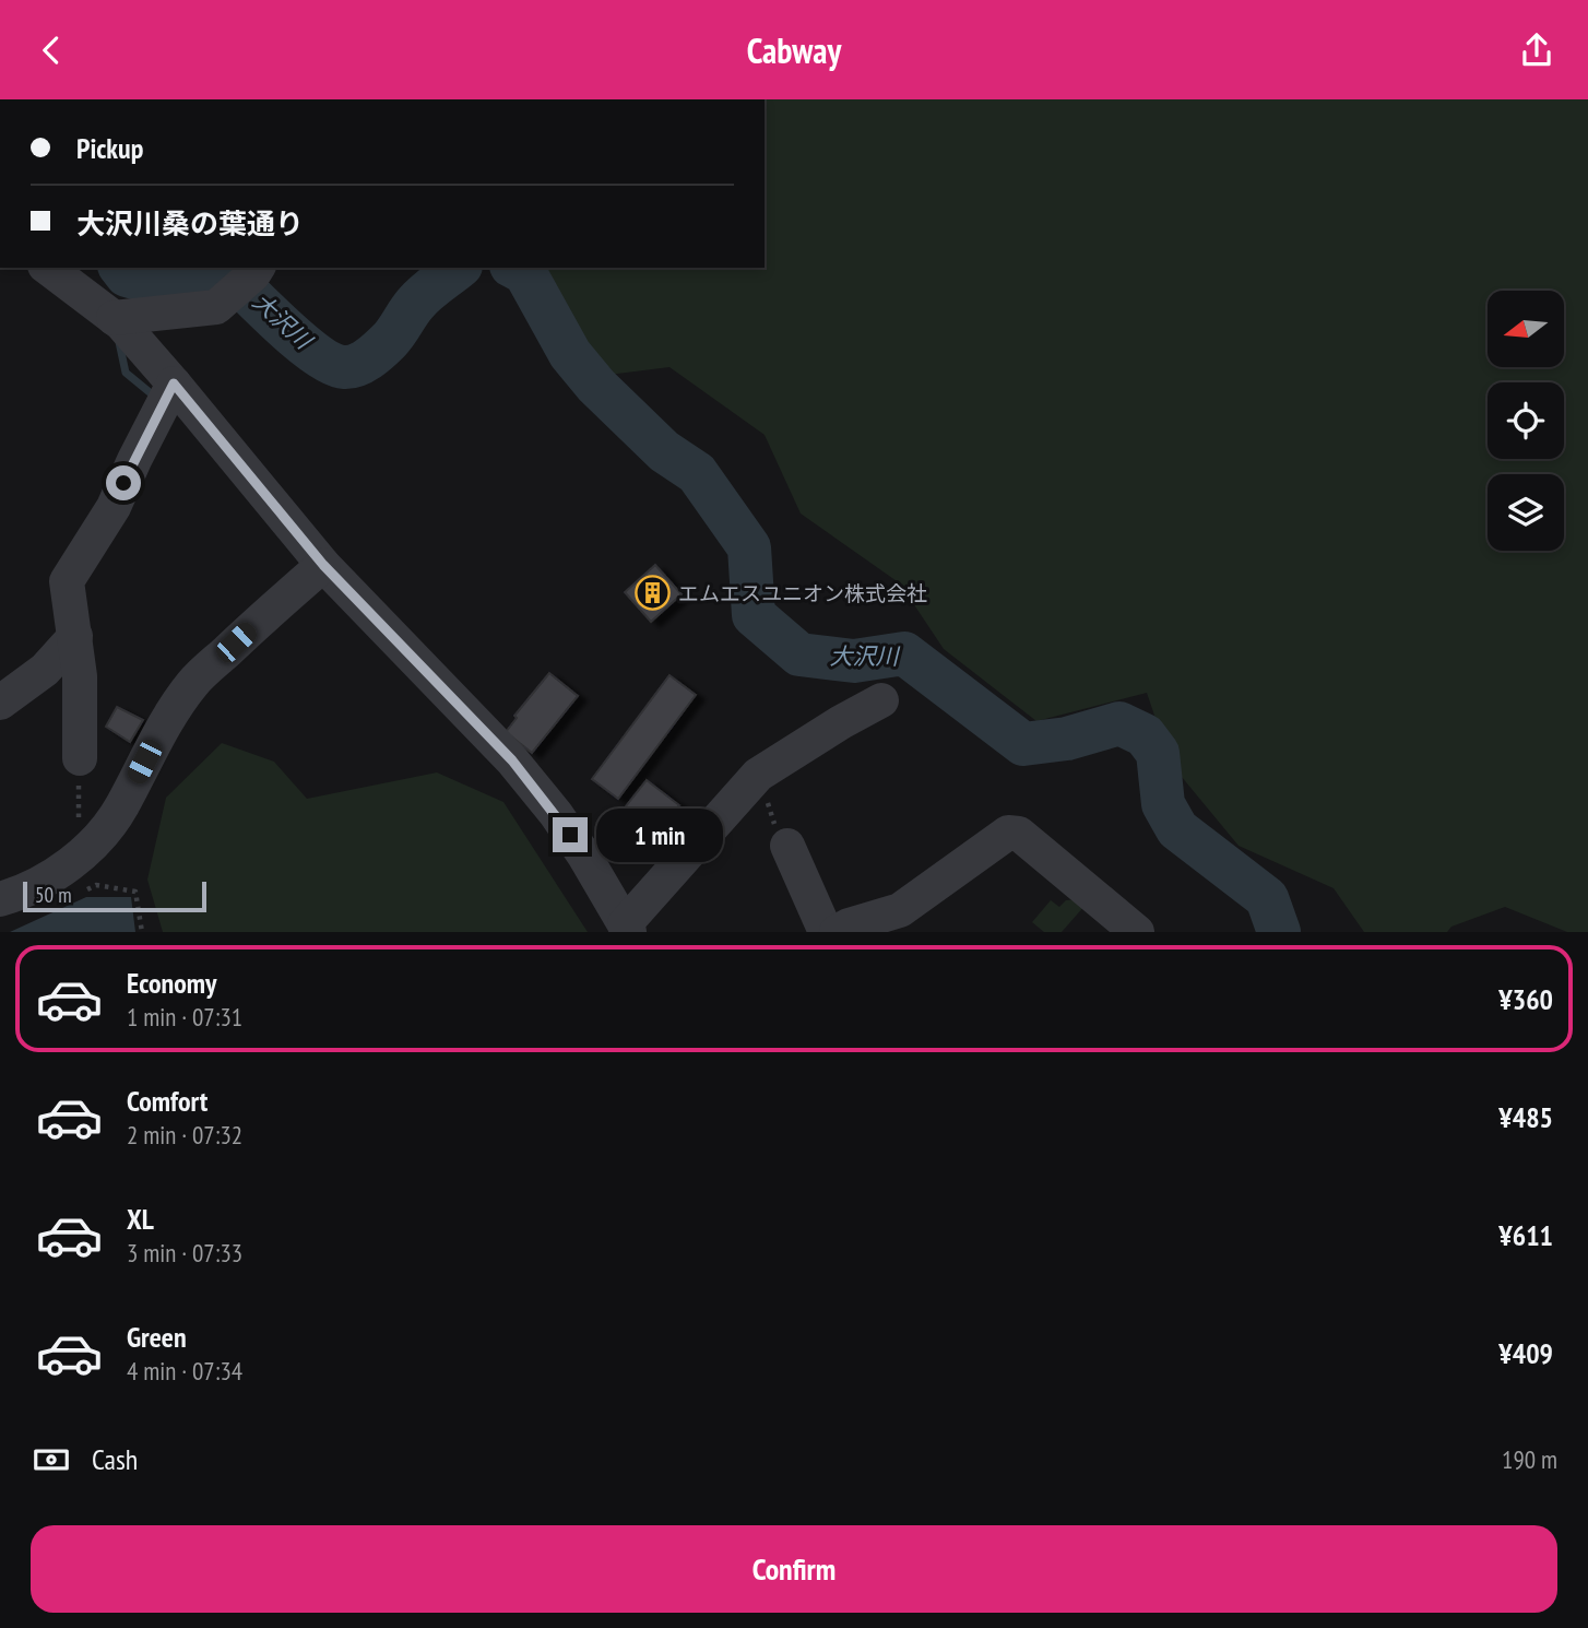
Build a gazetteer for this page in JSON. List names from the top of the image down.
{
  "water": ["大沢川"],
  "places": {
    "building": ["エムエスユニオン株式会社"]
  },
  "scale_bar": "50 m",
  "north": "left",
  "page": {
    "header": "Cabway",
    "banner": ["Pickup", "大沢川桑の葉通り"],
    "bubble": "1 min",
    "scale": "50 m",
    "list": [
      {
        "name": "Economy",
        "note": "1 min · 07:31",
        "value": "¥360"
      },
      {
        "name": "Comfort",
        "note": "2 min · 07:32",
        "value": "¥485"
      },
      {
        "name": "XL",
        "note": "3 min · 07:33",
        "value": "¥611"
      },
      {
        "name": "Green",
        "note": "4 min · 07:34",
        "value": "¥409"
      }
    ],
    "pay": ["Cash", "190 m"],
    "buttons": "Confirm"
  }
}
